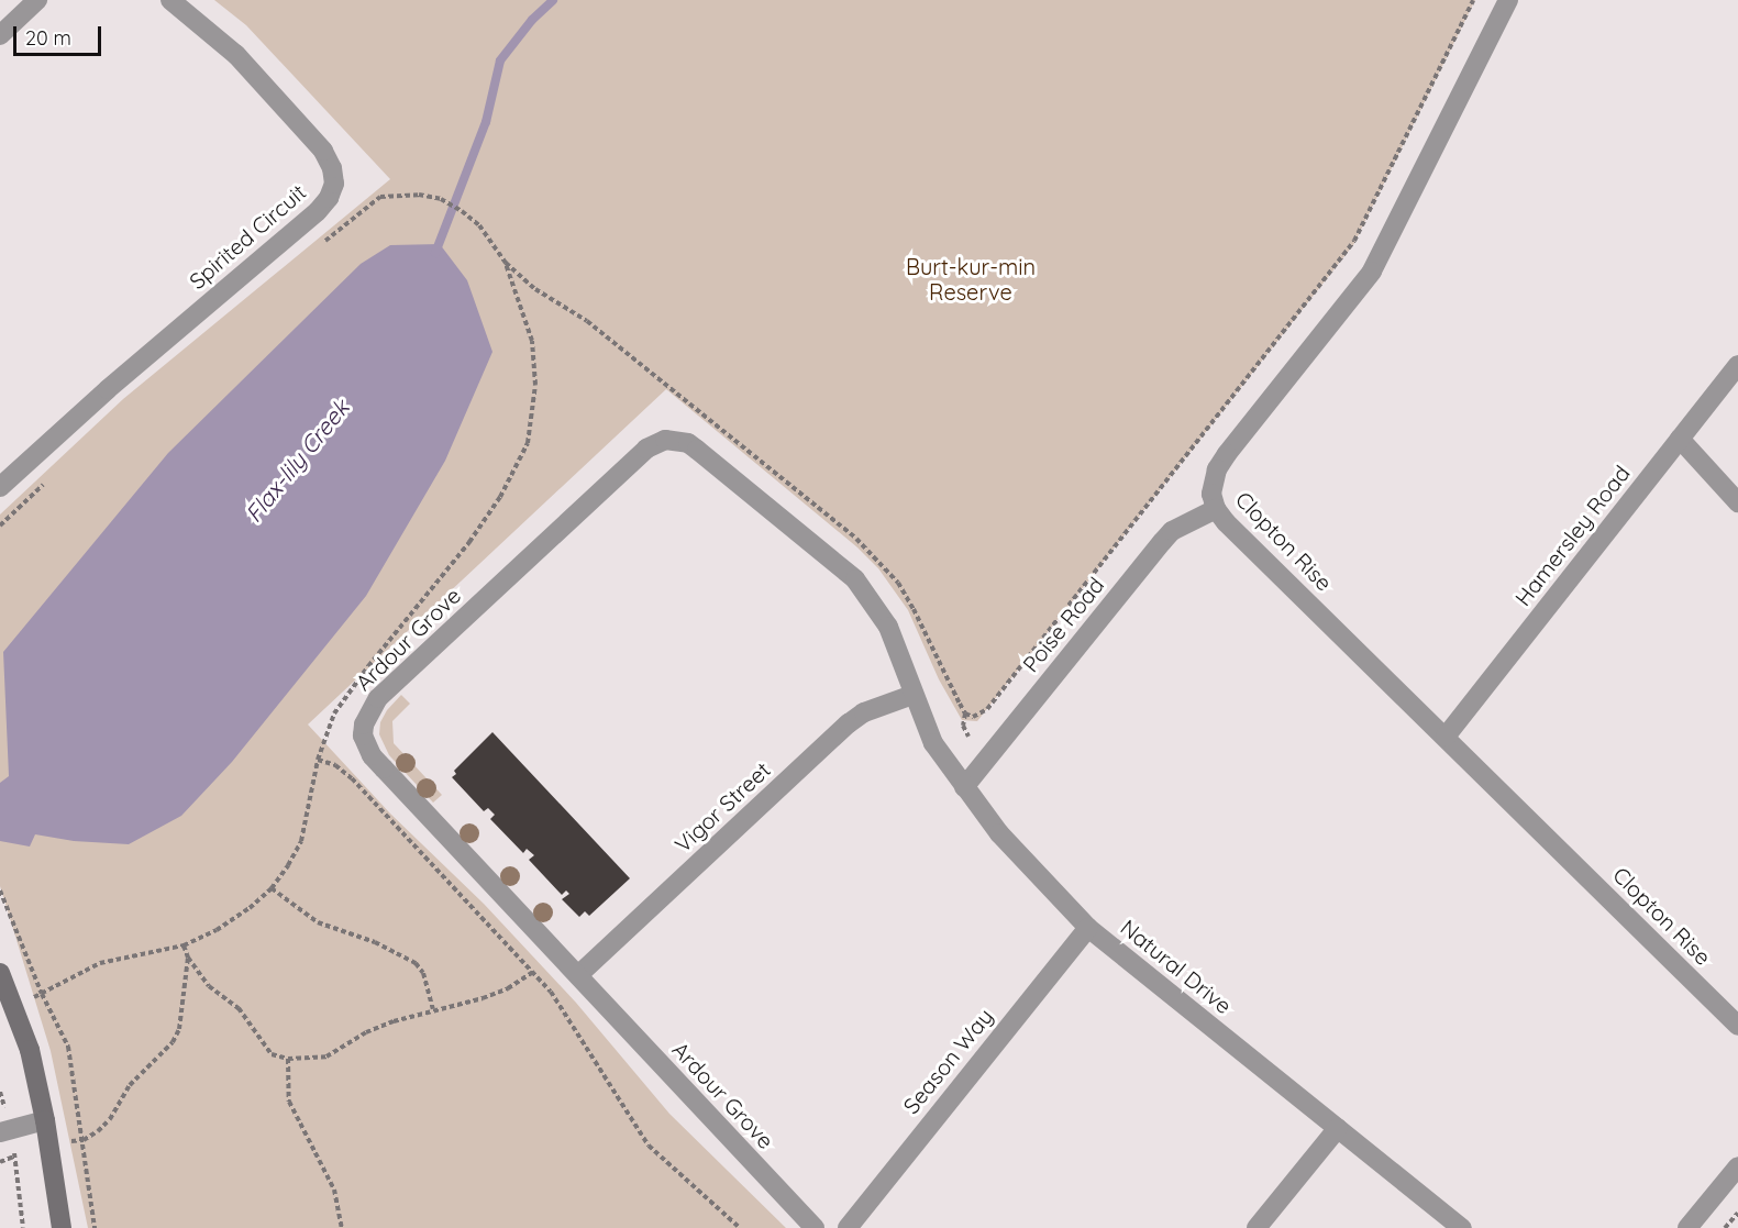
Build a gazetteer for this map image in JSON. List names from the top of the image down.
{
  "streets": {
    "street": [
      "Spirited Circuit",
      "Hamersley Road",
      "Clopton Rise",
      "Poise Road",
      "Ardour Grove",
      "Vigor Street",
      "Natural Drive",
      "Season Way"
    ]
  },
  "crossings": [
    ["Hamersley Road", "Clopton Rise"],
    ["Clopton Rise", "Poise Road"],
    ["Poise Road", "Natural Drive"],
    ["Ardour Grove", "Vigor Street"],
    ["Ardour Grove", "Natural Drive"],
    ["Vigor Street", "Natural Drive"],
    ["Natural Drive", "Season Way"]
  ],
  "water": ["Flax-lily Creek"],
  "parks": ["Burt-kur-min Reserve"],
  "scale_bar": "20 m"
}
